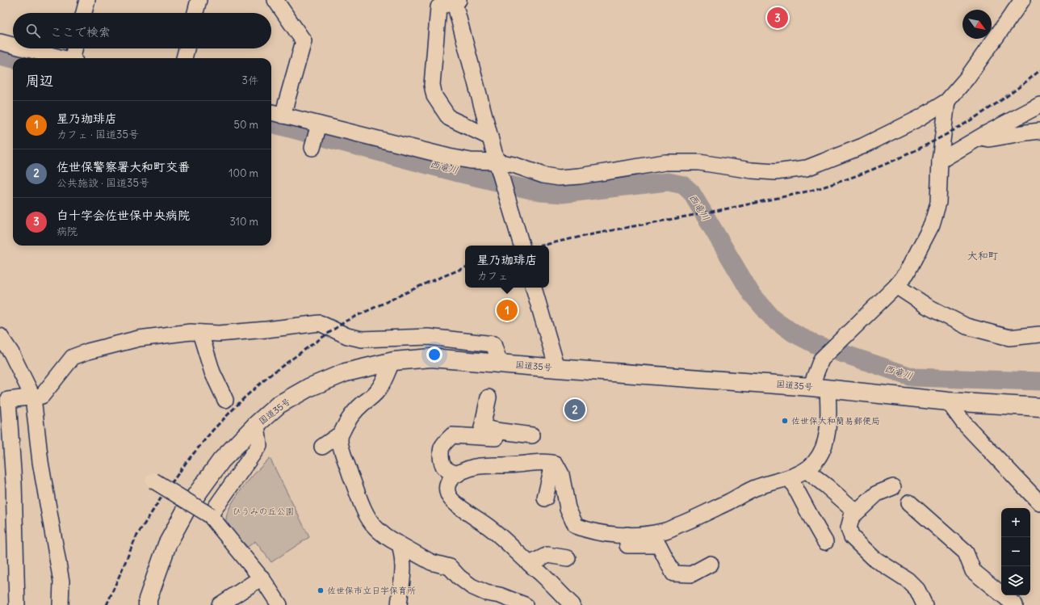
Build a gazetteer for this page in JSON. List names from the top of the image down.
{
  "streets": {
    "highway": ["国道35号"]
  },
  "districts": ["大和町"],
  "water": ["西竜川"],
  "parks": ["ひうみの丘公園"],
  "places": ["佐世保大和簡易郵便局", "佐世保市立日宇保育所"],
  "north": "bottom right",
  "page": {
    "pins": ["3", "1", "2"],
    "search": "ここで検索",
    "heading": ["周辺", "3件"],
    "list": [
      {
        "mark": "1",
        "name": "星乃珈琲店",
        "note": "カフェ · 国道35号",
        "value": "50 m"
      },
      {
        "mark": "2",
        "name": "佐世保警察署大和町交番",
        "note": "公共施設 · 国道35号",
        "value": "100 m"
      },
      {
        "mark": "3",
        "name": "白十字会佐世保中央病院",
        "note": "病院",
        "value": "310 m"
      }
    ],
    "popup": ["星乃珈琲店", "カフェ"],
    "map_buttons": ["+", "−"]
  }
}
